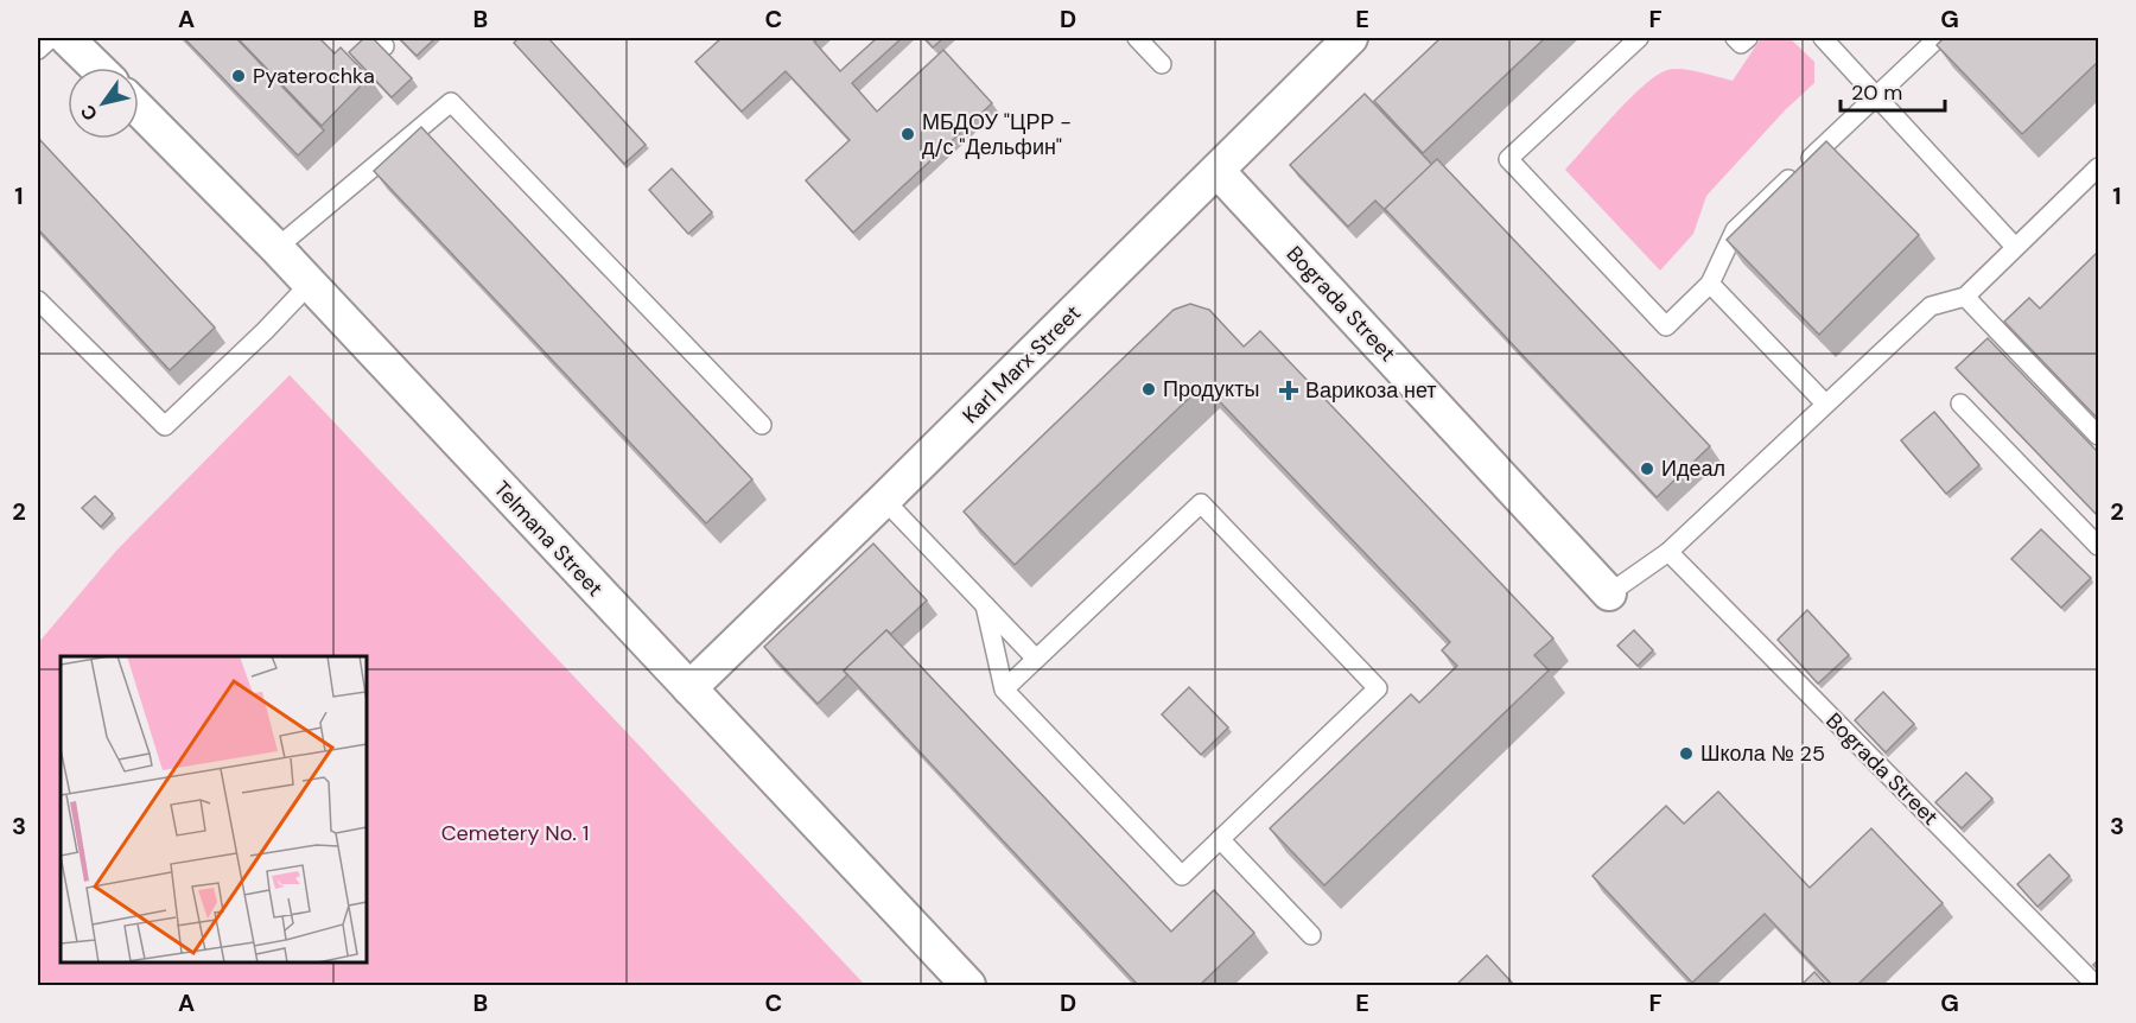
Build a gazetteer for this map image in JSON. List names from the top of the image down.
{
  "streets": {
    "street": ["Bograda Street", "Karl Marx Street", "Telmana Street"]
  },
  "crossings": [
    ["Bograda Street", "Karl Marx Street"],
    ["Karl Marx Street", "Telmana Street"]
  ],
  "parks": ["Cemetery No. 1"],
  "places": {
    "other": [
      "Pyaterochka",
      "МБДОУ \"ЦРР - д/с \"Дельфин\"",
      "Продукты",
      "Идеал",
      "Школа № 25"
    ],
    "health": ["Варикоза нет"]
  },
  "scale_bar": "20 m",
  "north": "bottom left",
  "grid": {
    "columns": [
      "A",
      "B",
      "C",
      "D",
      "E",
      "F",
      "G"
    ],
    "rows": ["1", "2", "3"]
  }
}
